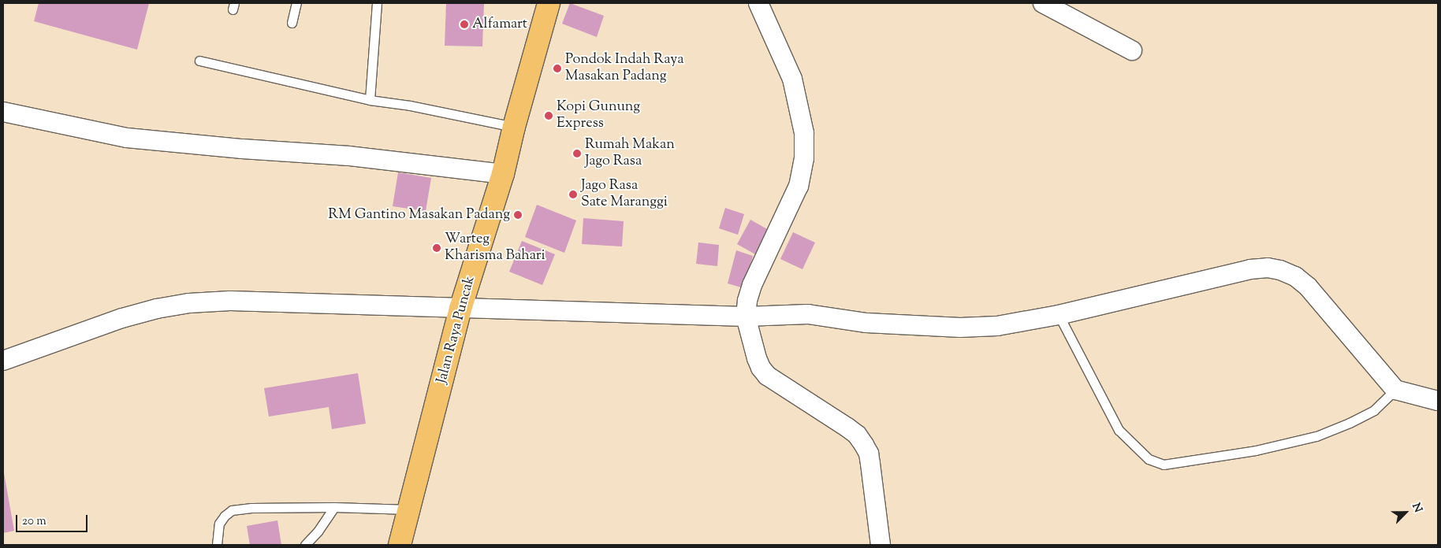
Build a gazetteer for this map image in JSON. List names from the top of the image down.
{
  "streets": {
    "highway": ["Jalan Raya Puncak"]
  },
  "places": [
    "Alfamart",
    "Pondok Indah Raya Masakan Padang",
    "Kopi Gunung Express",
    "Rumah Makan Jago Rasa",
    "Jago Rasa Sate Maranggi",
    "RM Gantino Masakan Padang",
    "Warteg Kharisma Bahari"
  ],
  "scale_bar": "20 m",
  "north": "top right"
}
